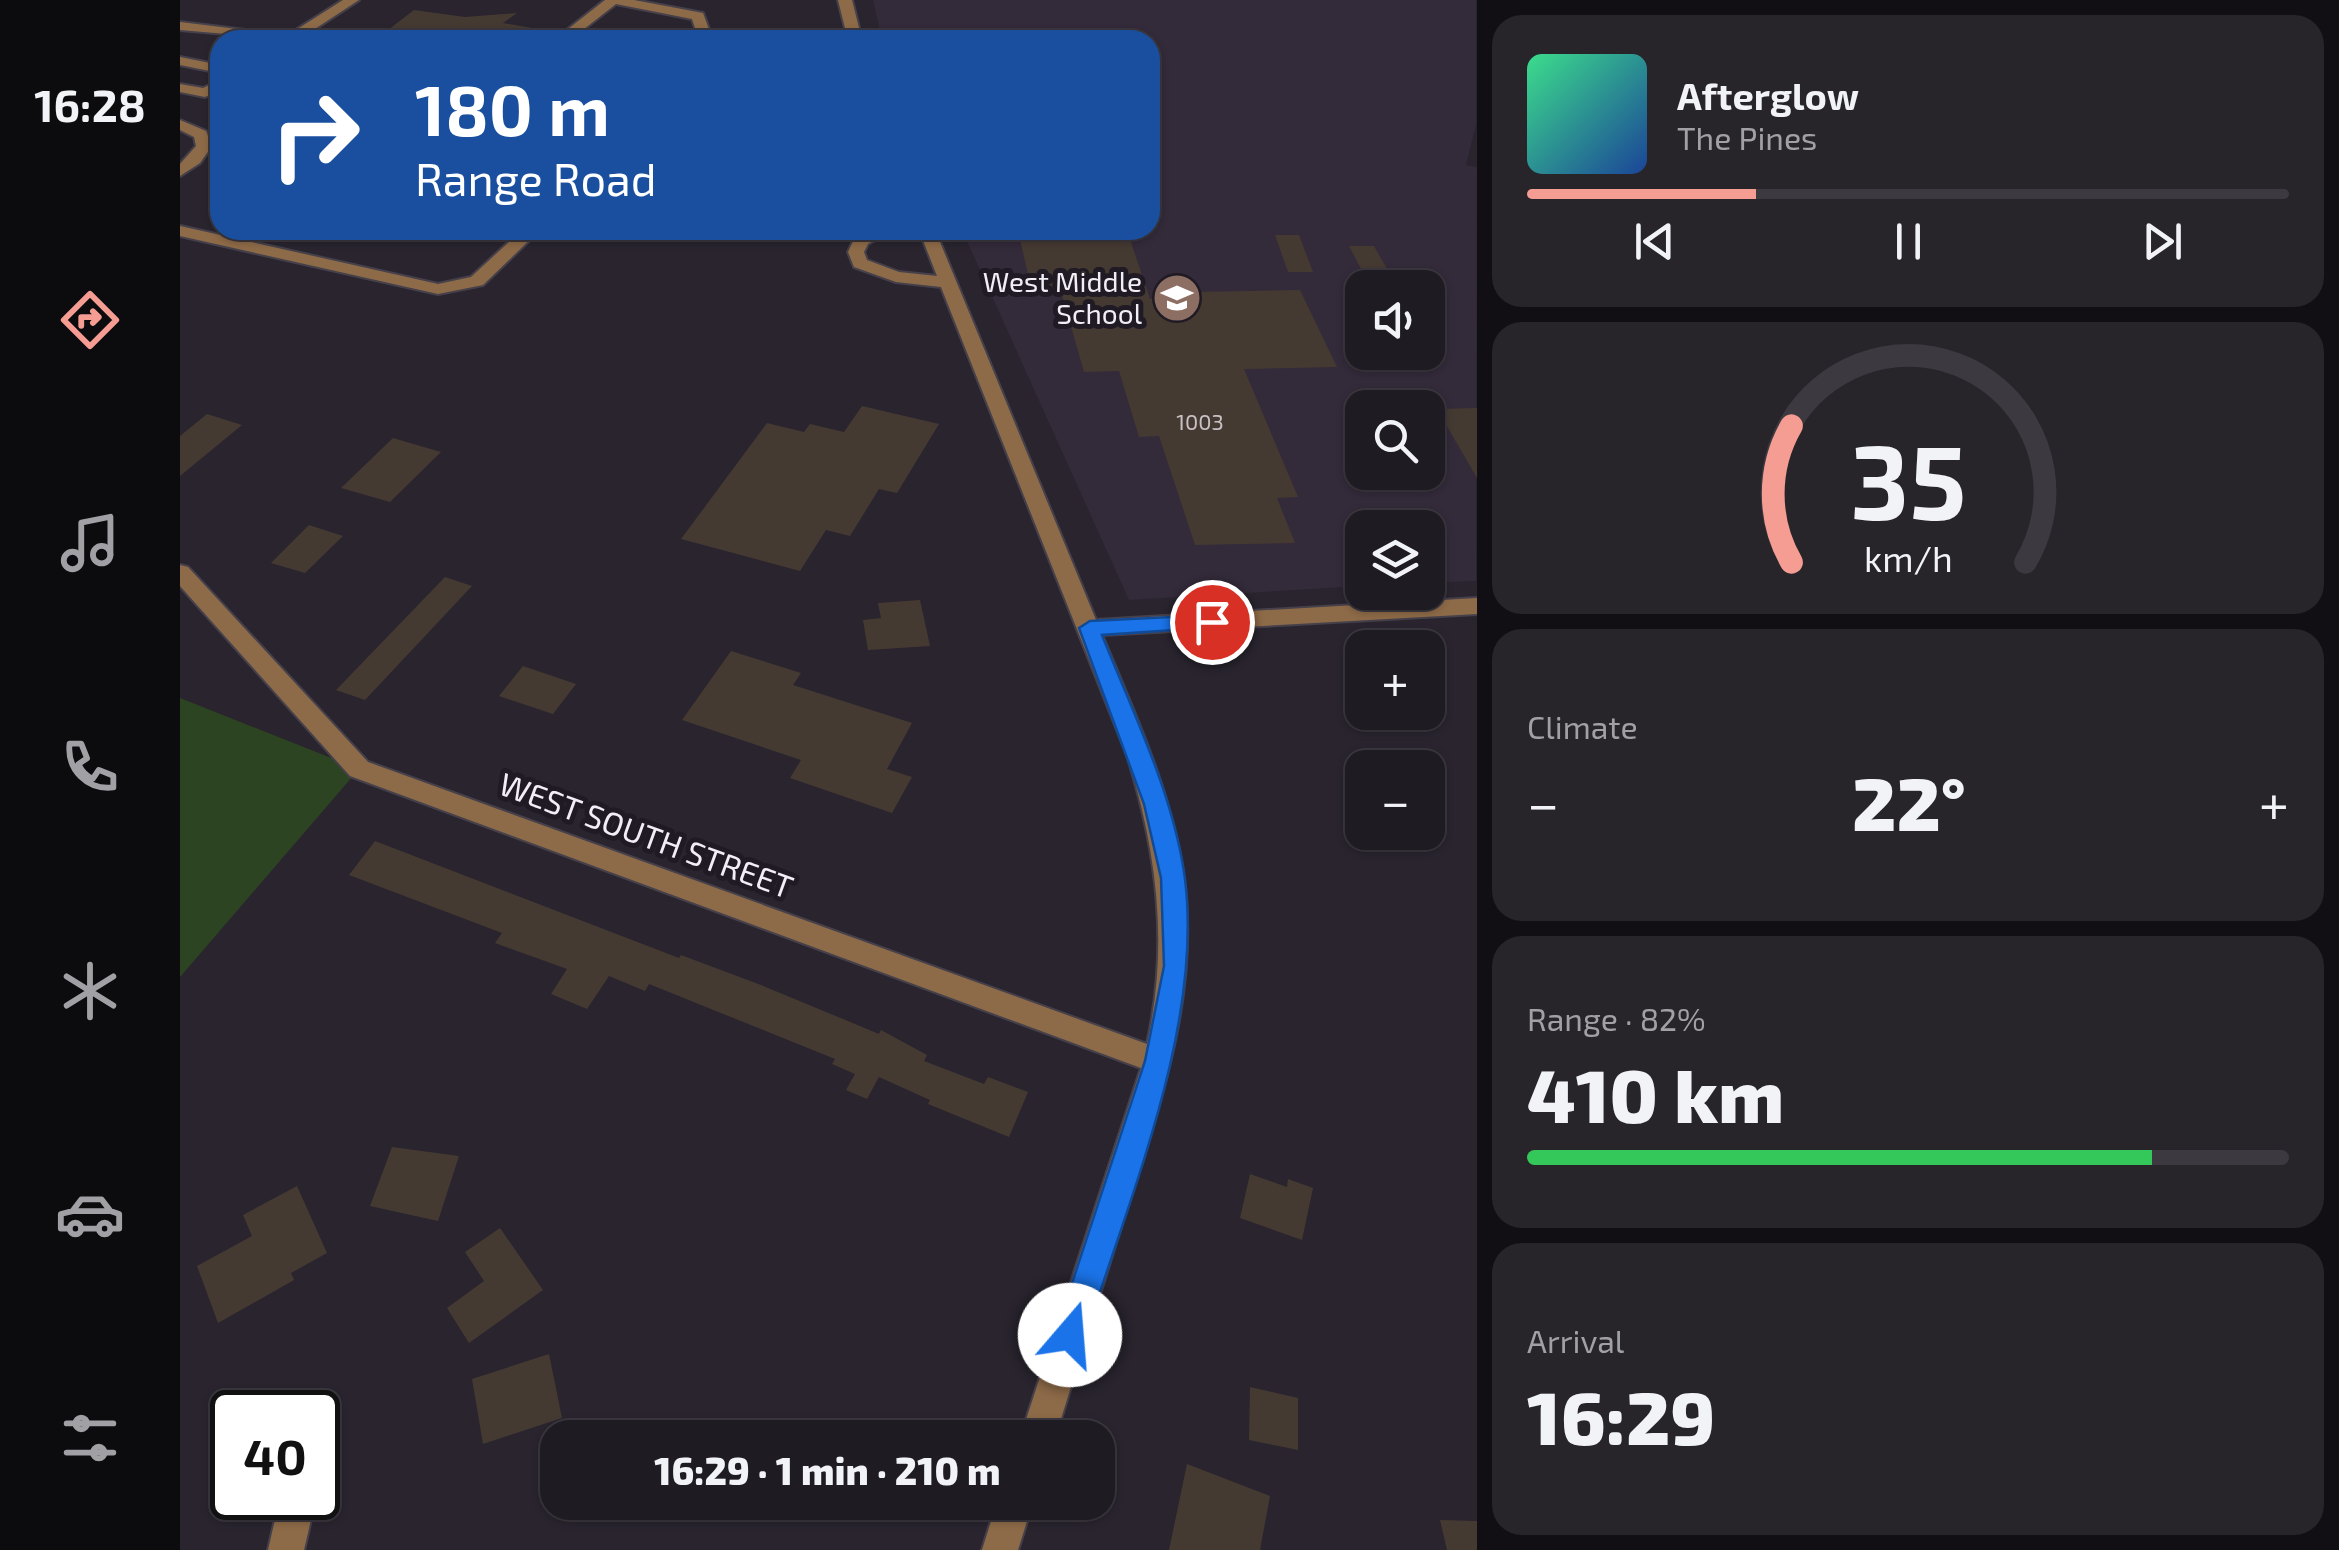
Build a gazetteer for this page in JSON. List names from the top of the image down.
{
  "streets": {
    "street": ["WEST SOUTH STREET"]
  },
  "places": {
    "school or university": ["West Middle School"]
  },
  "house_numbers": ["1003"],
  "page": {
    "tabs": "16:28",
    "turn": ["180 m", "Range Road"],
    "song": ["Afterglow", "The Pines"],
    "map_buttons": ["+", "−"],
    "tile": [
      "Climate",
      ["Range · 82%", "410 km"],
      ["Arrival", "16:29"]
    ],
    "heat": ["−", "22°", "+"],
    "limit": "40",
    "trip": "16:29 · 1 min · 210 m",
    "gauge": ["35", "km/h"]
  }
}
